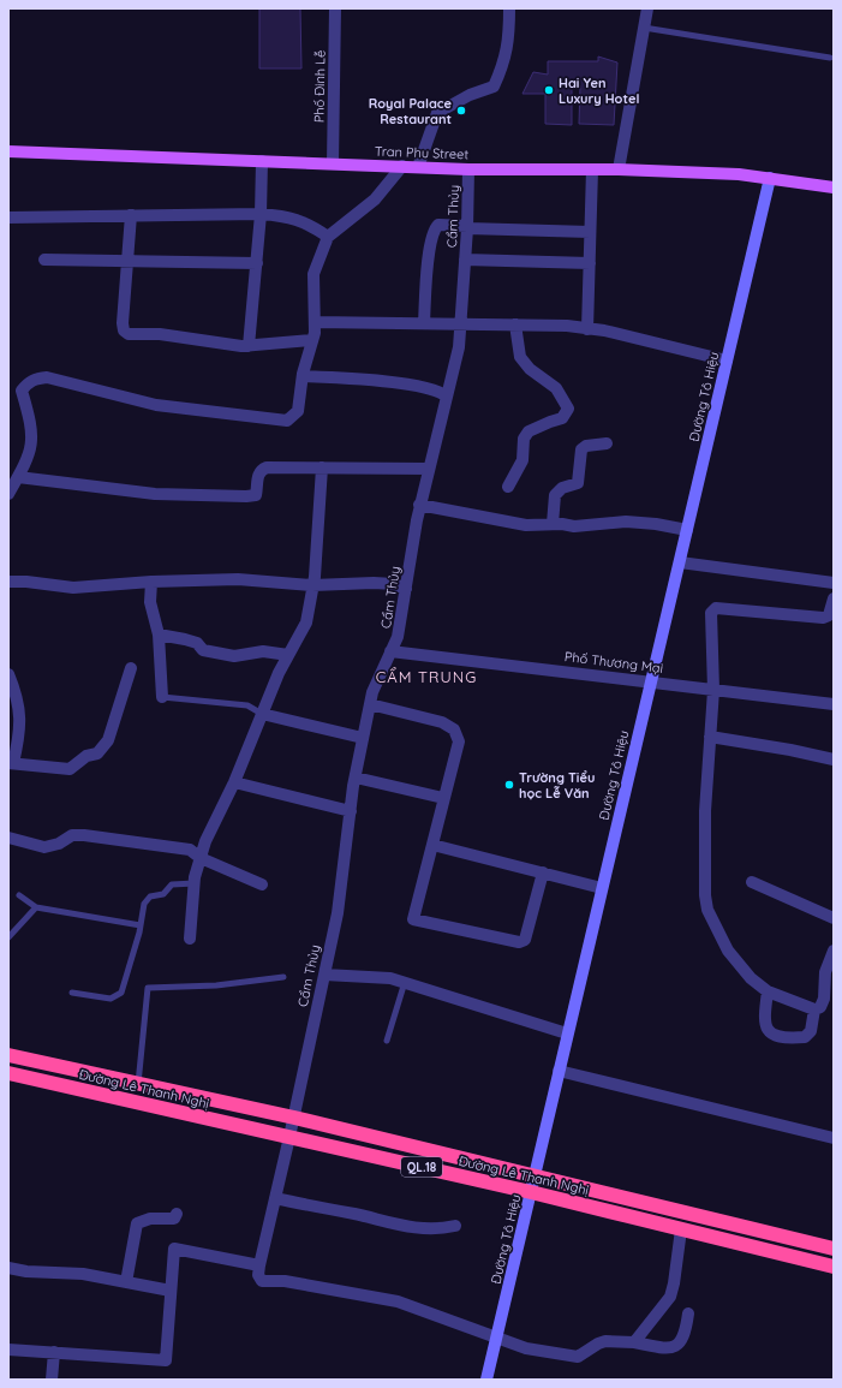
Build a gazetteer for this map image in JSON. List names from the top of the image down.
{
  "streets": {
    "highway": ["Đường Lê Thanh Nghị", "QL.18"],
    "main road": ["Tran Phu Street"],
    "street": [
      "Phố Đinh Lễ",
      "Cẩm Thủy",
      "Đường Tô Hiệu",
      "Phố Thương Mại"
    ]
  },
  "crossings": [
    ["Phố Đinh Lễ", "Tran Phu Street"],
    ["Tran Phu Street", "Cẩm Thủy"],
    ["Tran Phu Street", "Đường Tô Hiệu"],
    ["Cẩm Thủy", "Phố Thương Mại"],
    ["Cẩm Thủy", "Đường Lê Thanh Nghị"],
    ["Đường Tô Hiệu", "Phố Thương Mại"],
    ["Đường Tô Hiệu", "Đường Lê Thanh Nghị"]
  ],
  "districts": ["CẨM TRUNG"],
  "places": ["Hai Yen Luxury Hotel", "Royal Palace Restaurant", "Trường Tiểu học Lễ Văn"]
}
